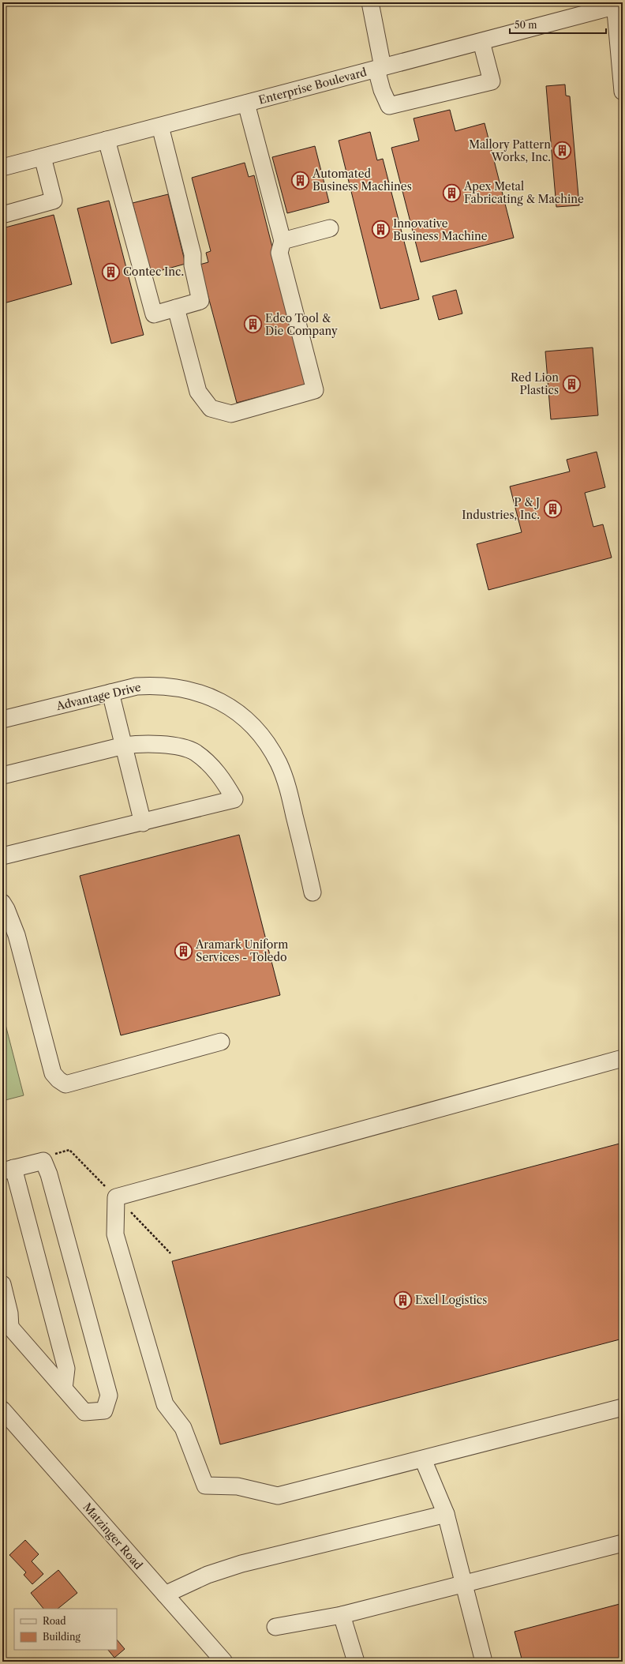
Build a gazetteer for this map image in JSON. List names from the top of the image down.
{
  "streets": {
    "street": ["Enterprise Boulevard", "Advantage Drive", "Matzinger Road"]
  },
  "places": {
    "building": [
      "Mallory Pattern Works, Inc.",
      "Automated Business Machines",
      "Apex Metal Fabricating & Machine",
      "Innovative Business Machine",
      "Contec Inc.",
      "Edco Tool & Die Company",
      "Red Lion Plastics",
      "P & J Industries, Inc.",
      "Aramark Uniform Services - Toledo",
      "Exel Logistics"
    ]
  },
  "legend": ["Road", "Building"],
  "scale_bar": "50 m"
}
